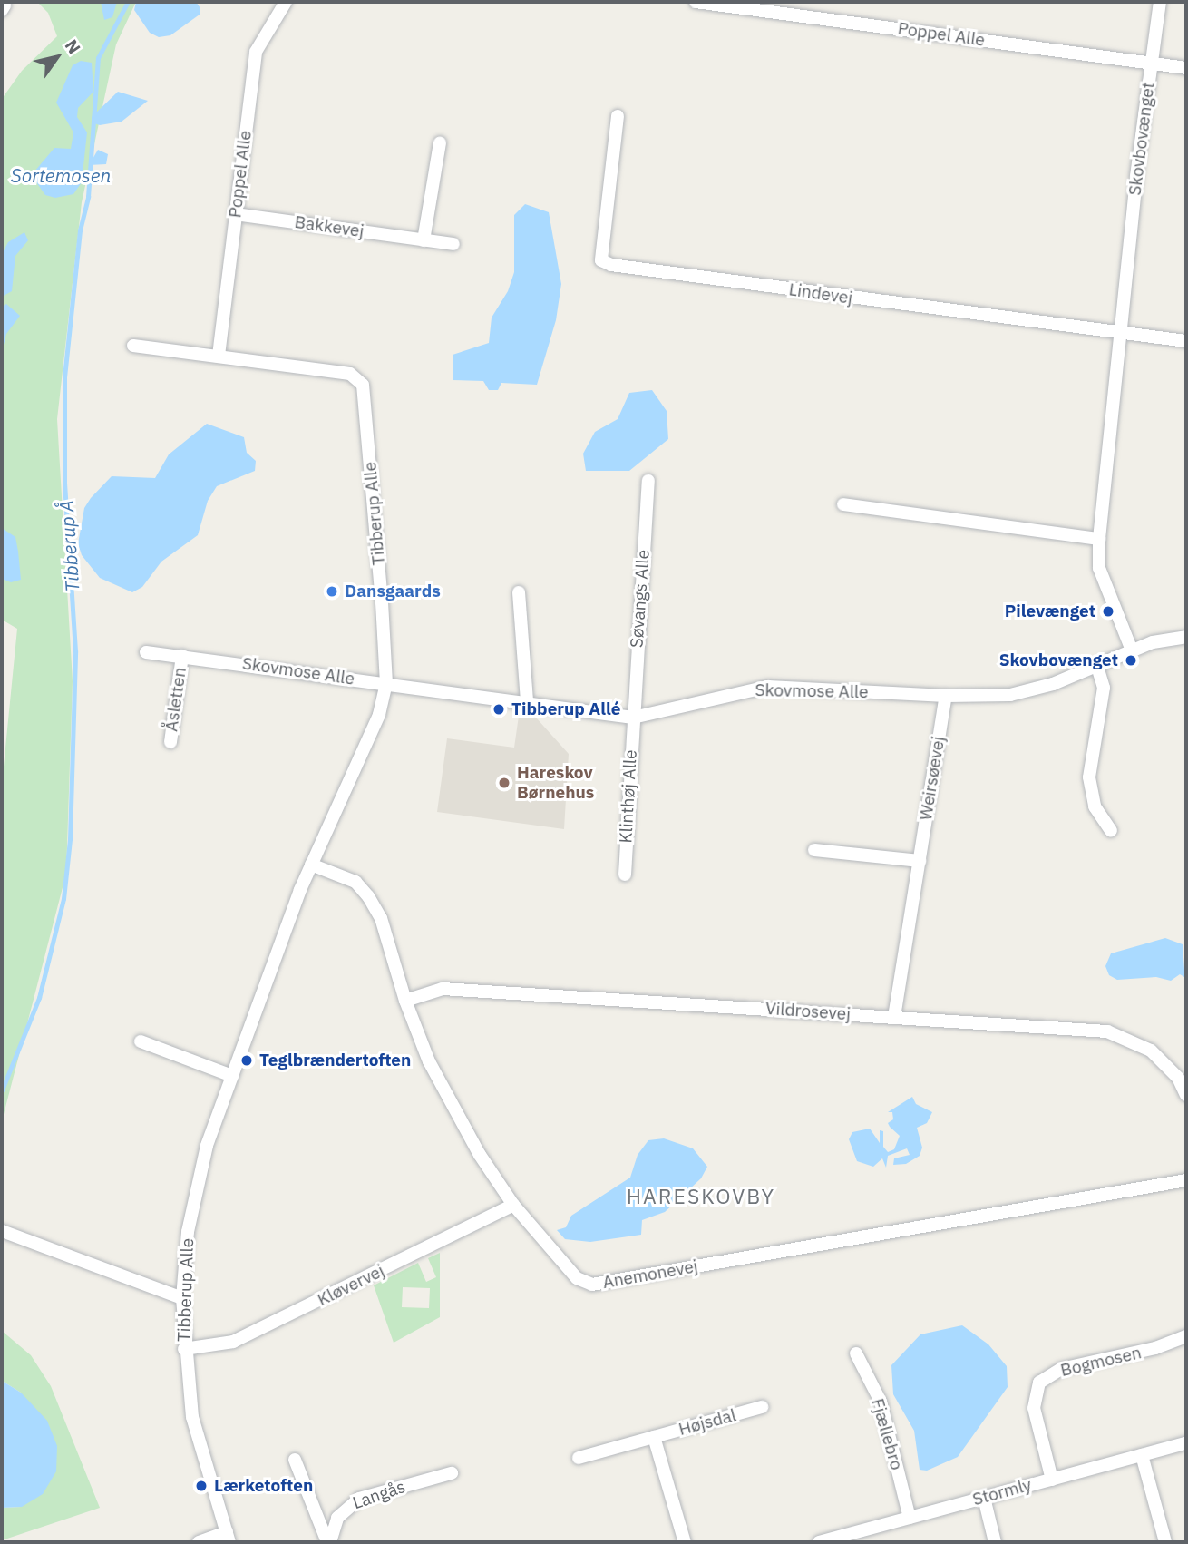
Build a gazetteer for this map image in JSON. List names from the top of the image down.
{
  "streets": {
    "street": [
      "Poppel Alle",
      "Skovbovænget",
      "Bakkevej",
      "Lindevej",
      "Tibberup Alle",
      "Søvangs Alle",
      "Skovmose Alle",
      "Åsletten",
      "Weirsøevej",
      "Klinthøj Alle",
      "Vildrosevej",
      "Anemonevej",
      "Kløvervej",
      "Bogmosen",
      "Højsdal",
      "Fjællebro",
      "Stormly",
      "Langås"
    ]
  },
  "crossings": [
    ["Poppel Alle", "Skovbovænget"],
    ["Poppel Alle", "Bakkevej"],
    ["Poppel Alle", "Tibberup Alle"],
    ["Skovbovænget", "Lindevej"],
    ["Skovbovænget", "Skovmose Alle"],
    ["Tibberup Alle", "Skovmose Alle"],
    ["Tibberup Alle", "Anemonevej"],
    ["Tibberup Alle", "Kløvervej"],
    ["Søvangs Alle", "Skovmose Alle"],
    ["Søvangs Alle", "Klinthøj Alle"],
    ["Skovmose Alle", "Åsletten"],
    ["Skovmose Alle", "Weirsøevej"],
    ["Skovmose Alle", "Klinthøj Alle"],
    ["Weirsøevej", "Vildrosevej"],
    ["Vildrosevej", "Anemonevej"],
    ["Anemonevej", "Kløvervej"],
    ["Bogmosen", "Stormly"],
    ["Fjællebro", "Stormly"]
  ],
  "districts": ["HARESKOVBY"],
  "water": ["Sortemosen", "Tibberup Å"],
  "places": [
    "Dansgaards",
    "Pilevænget",
    "Skovbovænget",
    "Tibberup Allé",
    "Hareskov Børnehus",
    "Teglbrændertoften",
    "Lærketoften"
  ],
  "north": "top right"
}
